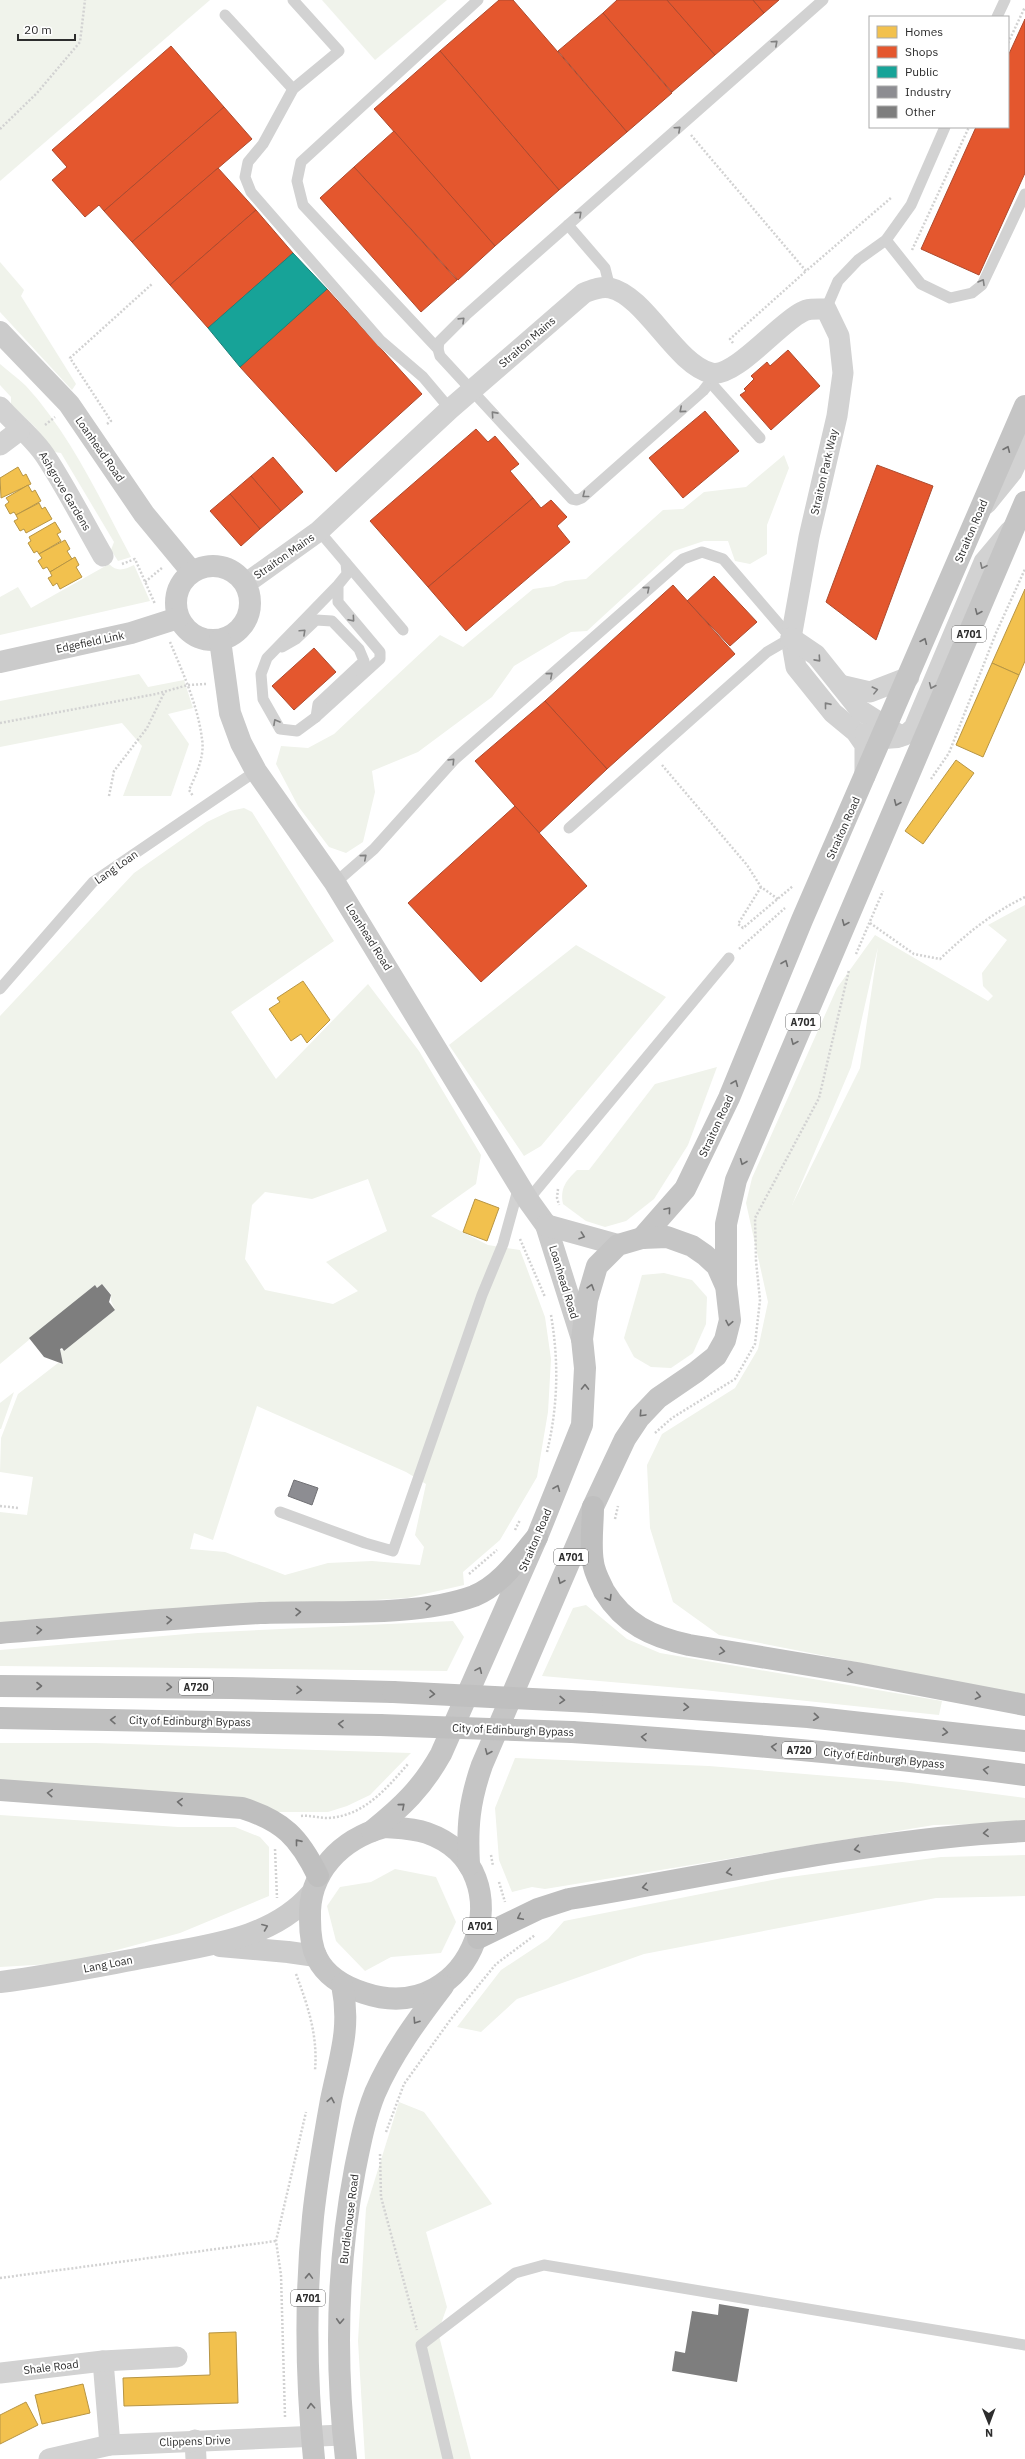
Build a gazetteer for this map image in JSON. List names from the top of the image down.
{
  "streets": {
    "highway": ["A720", "City of Edinburgh Bypass"],
    "main road": [
      "Loanhead Road",
      "Straiton Road",
      "A701",
      "Edgefield Link",
      "Lang Loan",
      "Burdiehouse Road"
    ],
    "street": [
      "Straiton Mains",
      "Straiton Park Way",
      "Ashgrove Gardens",
      "Shale Road",
      "Clippens Drive"
    ]
  },
  "crossings": [
    ["Straiton Mains", "Loanhead Road"],
    ["Straiton Mains", "Edgefield Link"],
    ["Loanhead Road", "Straiton Road"],
    ["Loanhead Road", "Edgefield Link"],
    ["Loanhead Road", "Lang Loan"],
    ["Straiton Park Way", "Straiton Road"],
    ["Straiton Road", "A701"],
    ["A701", "Lang Loan"],
    ["A701", "Burdiehouse Road"],
    ["A701", "Clippens Drive"],
    ["Burdiehouse Road", "Clippens Drive"]
  ],
  "legend": [
    "Homes",
    "Shops",
    "Public",
    "Industry",
    "Other"
  ],
  "scale_bar": "20 m",
  "north": "bottom"
}
